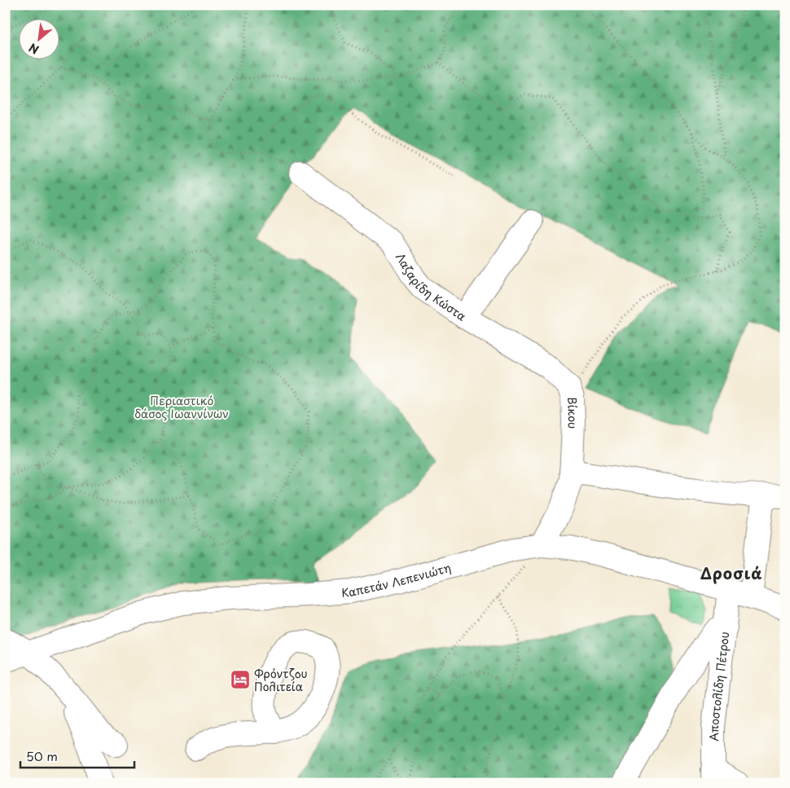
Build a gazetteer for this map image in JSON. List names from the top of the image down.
{
  "streets": {
    "street": [
      "Λαζαρίδη Κώστα",
      "Βίκου",
      "Καπετάν Λεπενιώτη",
      "Αποστολίδη Πέτρου"
    ]
  },
  "crossings": [
    ["Λαζαρίδη Κώστα", "Βίκου"],
    ["Βίκου", "Καπετάν Λεπενιώτη"],
    ["Καπετάν Λεπενιώτη", "Αποστολίδη Πέτρου"]
  ],
  "districts": ["Δροσιά"],
  "parks": ["Περιαστικό δάσος Ιωαννίνων"],
  "places": {
    "hotel": ["Φρόντζου Πολιτεία"]
  },
  "scale_bar": "50 m",
  "north": "bottom left"
}
